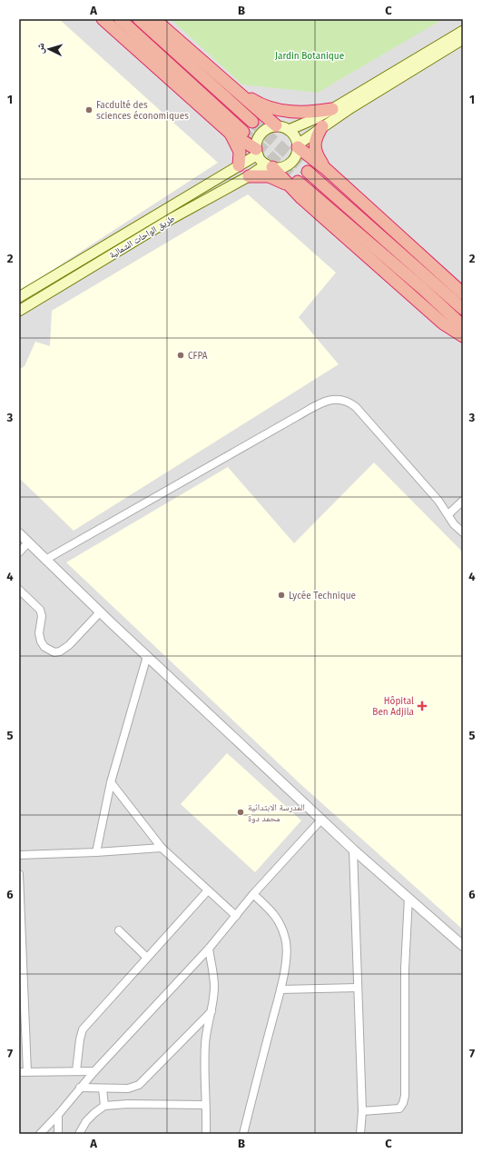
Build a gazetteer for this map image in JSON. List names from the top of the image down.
{
  "streets": {
    "main road": ["طريق الواحات الشمالية"]
  },
  "parks": ["Jardin Botanique"],
  "places": {
    "other": [
      "Facdulté des sciences économiques",
      "CFPA",
      "Lycée Technique",
      "المدرسة الابتدائية محمد دوة"
    ],
    "health": ["Hôpital Ben Adjila"]
  },
  "north": "left",
  "grid": {
    "columns": ["A", "B", "C"],
    "rows": [
      "1",
      "2",
      "3",
      "4",
      "5",
      "6",
      "7"
    ]
  }
}
